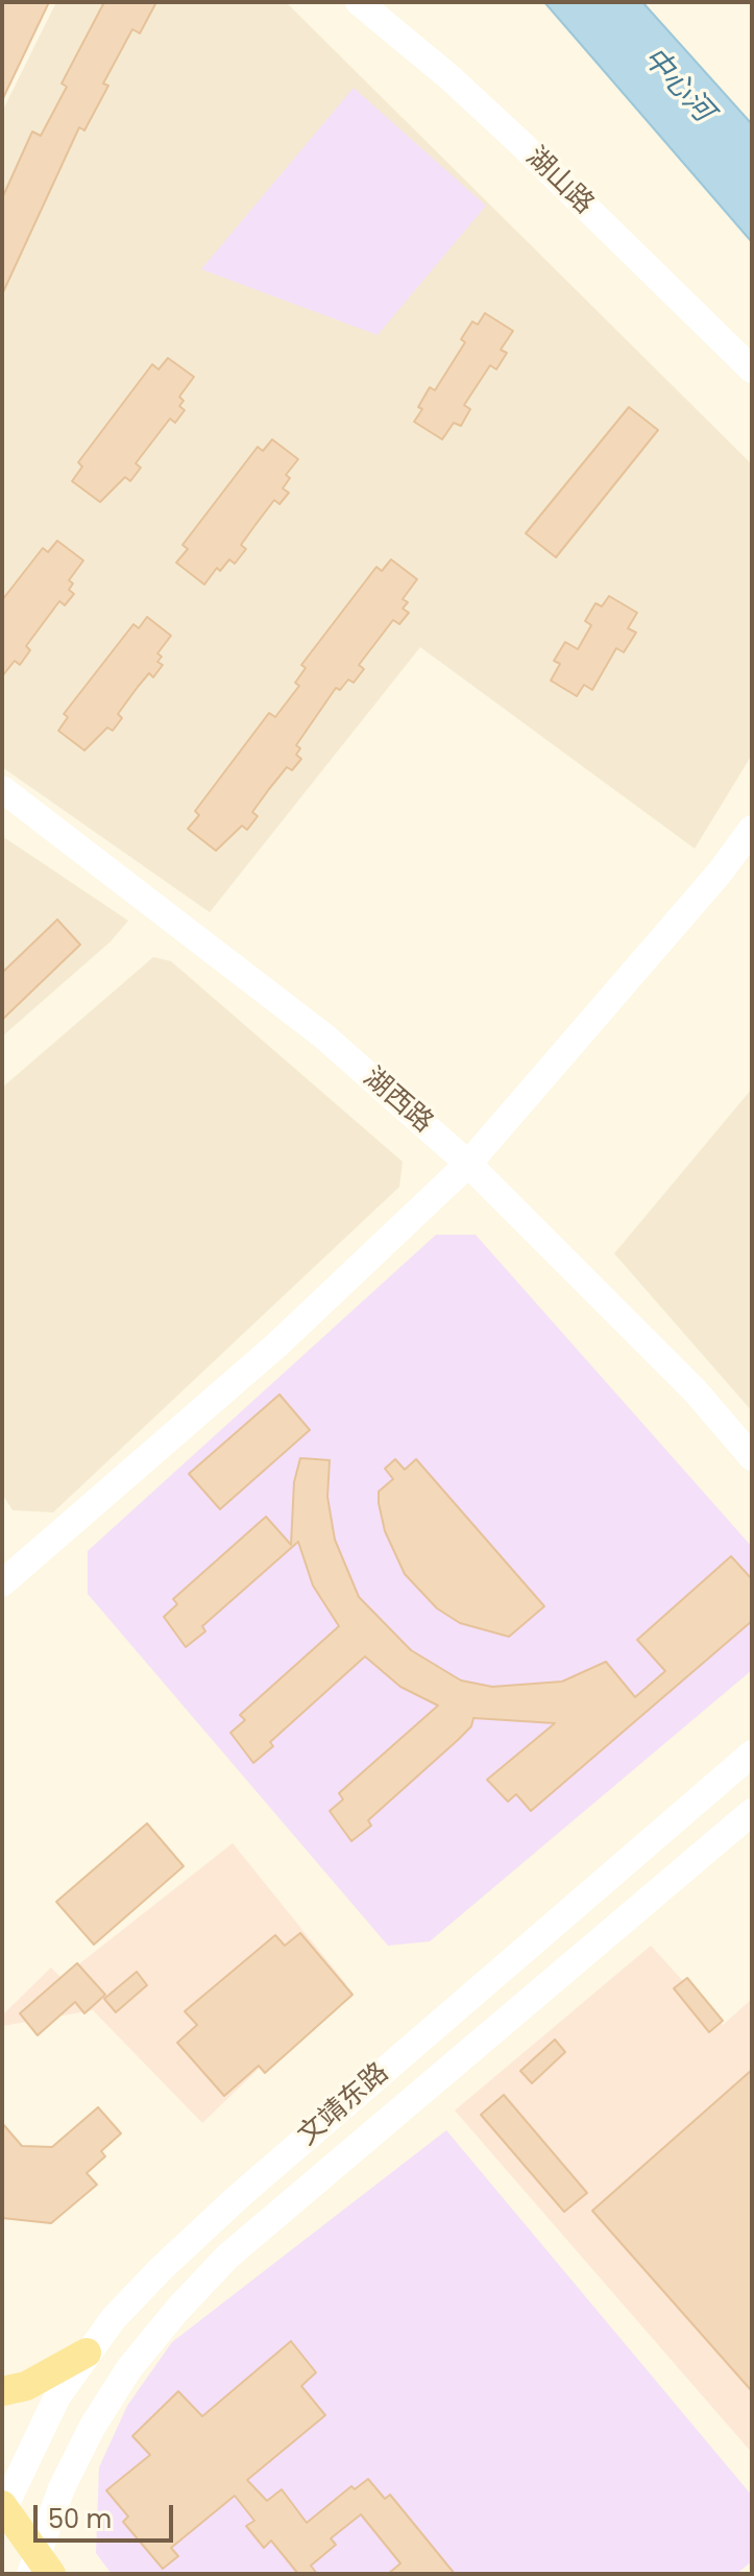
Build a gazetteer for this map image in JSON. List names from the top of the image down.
{
  "streets": {
    "main road": ["湖山路", "湖西路", "文靖东路"]
  },
  "water": ["中心河"],
  "scale_bar": "50 m"
}
